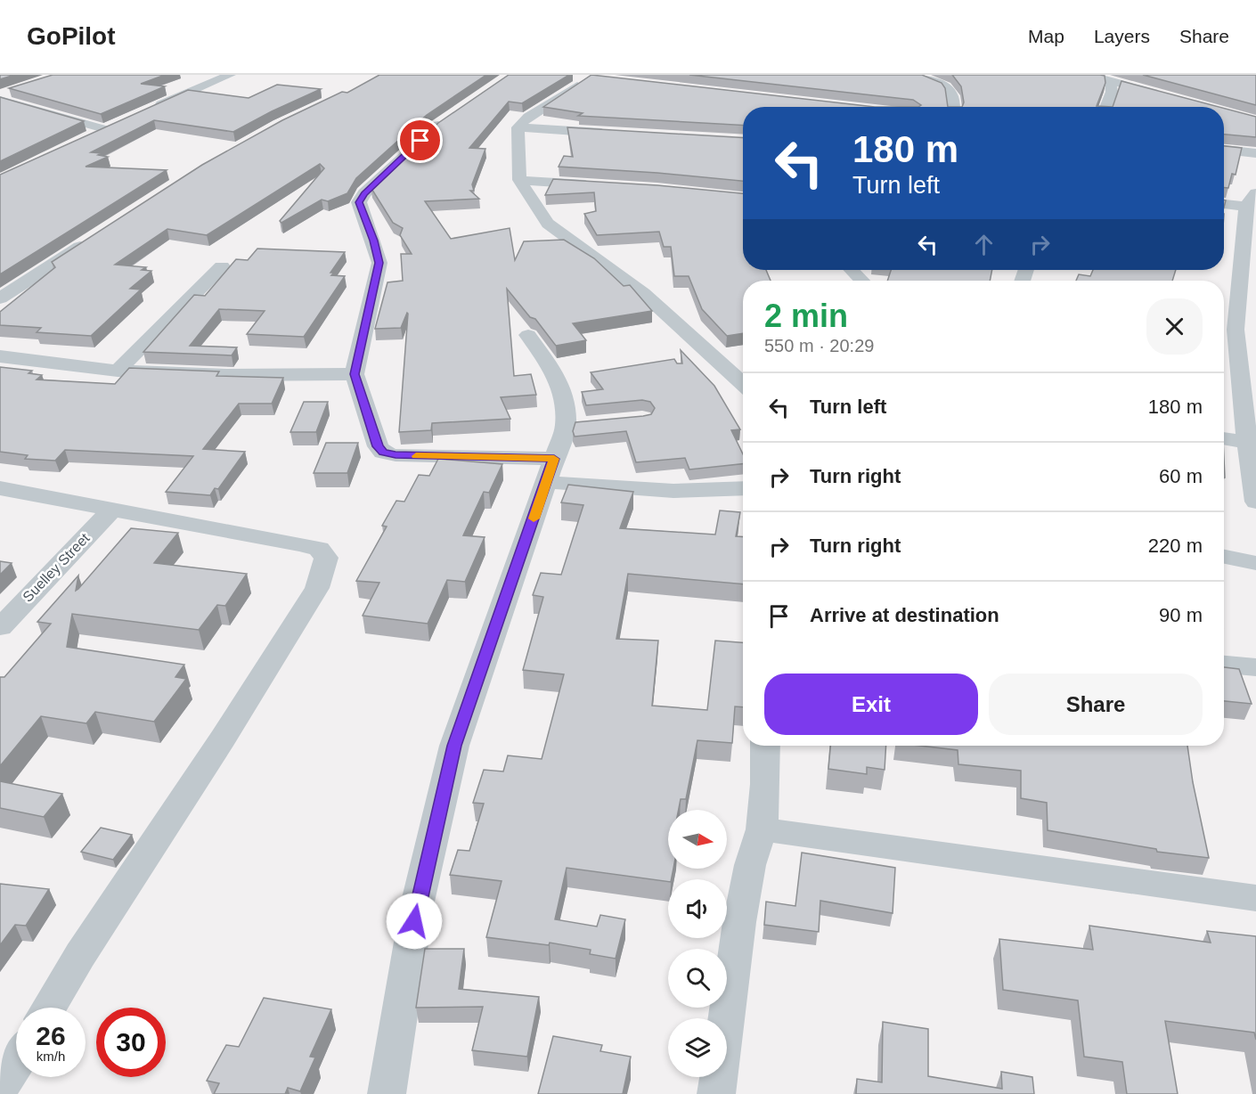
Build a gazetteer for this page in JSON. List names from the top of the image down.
{
  "streets": {
    "street": ["Suelley Street"]
  },
  "north": "right",
  "page": {
    "header": "GoPilot",
    "nav": ["Map", "Layers", "Share"],
    "turn": ["180 m", "Turn left"],
    "heading": ["2 min", "550 m · 20:29"],
    "list": [
      {
        "name": "Turn left",
        "value": "180 m"
      },
      {
        "name": "Turn right",
        "value": "60 m"
      },
      {
        "name": "Turn right",
        "value": "220 m"
      },
      {
        "name": "Arrive at destination",
        "value": "90 m"
      }
    ],
    "buttons": ["Exit", "Share"],
    "speed": "26 km/h",
    "limit": "30"
  }
}
